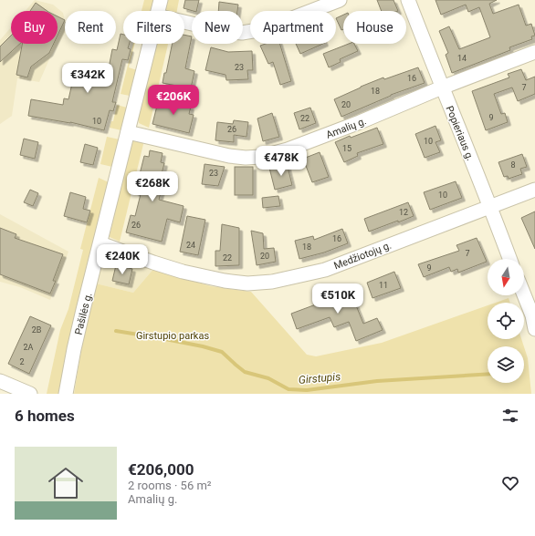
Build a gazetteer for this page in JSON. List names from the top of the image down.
{
  "streets": {
    "street": [
      "Amalių g.",
      "Popieriaus g.",
      "Medžiotojų g.",
      "Pašilės g."
    ]
  },
  "crossings": [
    ["Amalių g.", "Popieriaus g."],
    ["Amalių g.", "Pašilės g."],
    ["Popieriaus g.", "Medžiotojų g."],
    ["Medžiotojų g.", "Pašilės g."]
  ],
  "water": ["Girstupis"],
  "parks": ["Girstupio parkas"],
  "house_numbers": [
    "14",
    "23",
    "16",
    "7",
    "18",
    "20",
    "9",
    "22",
    "10",
    "26",
    "10",
    "15",
    "8",
    "23",
    "10",
    "12",
    "26",
    "16",
    "24",
    "18",
    "7",
    "20",
    "22",
    "9",
    "11",
    "2B",
    "2A",
    "2"
  ],
  "north": "bottom",
  "page": {
    "chip": [
      "Buy",
      "Rent",
      "Filters",
      "New",
      "Apartment",
      "House"
    ],
    "price": [
      "€342K",
      "€206K",
      "€478K",
      "€268K",
      "€240K",
      "€510K"
    ],
    "heading": "6 homes",
    "list": [
      {
        "name": "€206,000",
        "note": "2 rooms · 56 m² · Amalių g."
      }
    ]
  }
}
